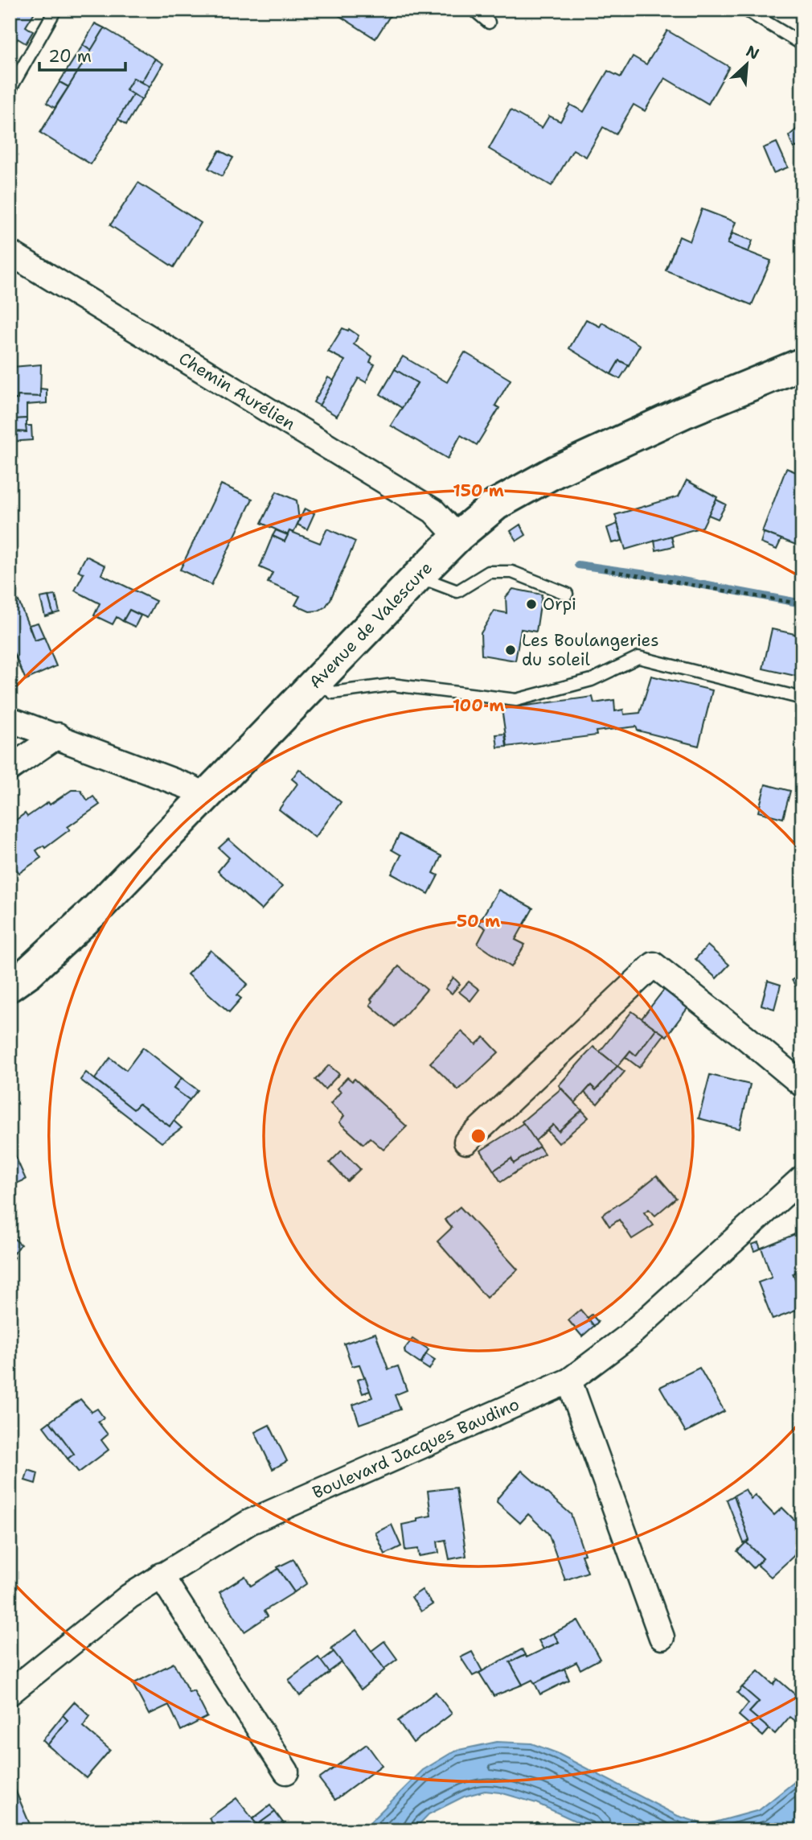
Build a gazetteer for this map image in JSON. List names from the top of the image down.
{
  "streets": {
    "main road": ["Avenue de Valescure"],
    "street": ["Chemin Aurélien", "Boulevard Jacques Baudino"]
  },
  "crossings": [
    ["Chemin Aurélien", "Avenue de Valescure"]
  ],
  "places": ["Orpi", "Les Boulangeries du soleil"],
  "scale_bar": "20 m",
  "north": "top right",
  "rings": ["150 m", "100 m", "50 m"]
}
